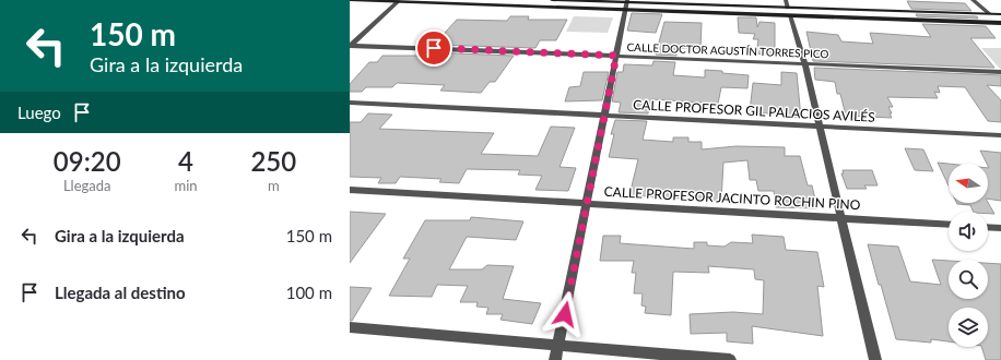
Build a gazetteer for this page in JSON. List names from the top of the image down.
{
  "streets": {
    "street": ["CALLE DOCTOR AGUSTÍN TORRES PICO", "CALLE PROFESOR GIL PALACIOS AVILÉS", "CALLE PROFESOR JACINTO ROCHIN PINO"]
  },
  "north": "left",
  "page": {
    "turn": ["150 m", "Gira a la izquierda"],
    "then": "Luego",
    "eta": [
      "09:20",
      "Llegada",
      "4",
      "min",
      "250",
      "m"
    ],
    "list": [
      {
        "name": "Gira a la izquierda",
        "value": "150 m"
      },
      {
        "name": "Llegada al destino",
        "value": "100 m"
      }
    ]
  }
}
